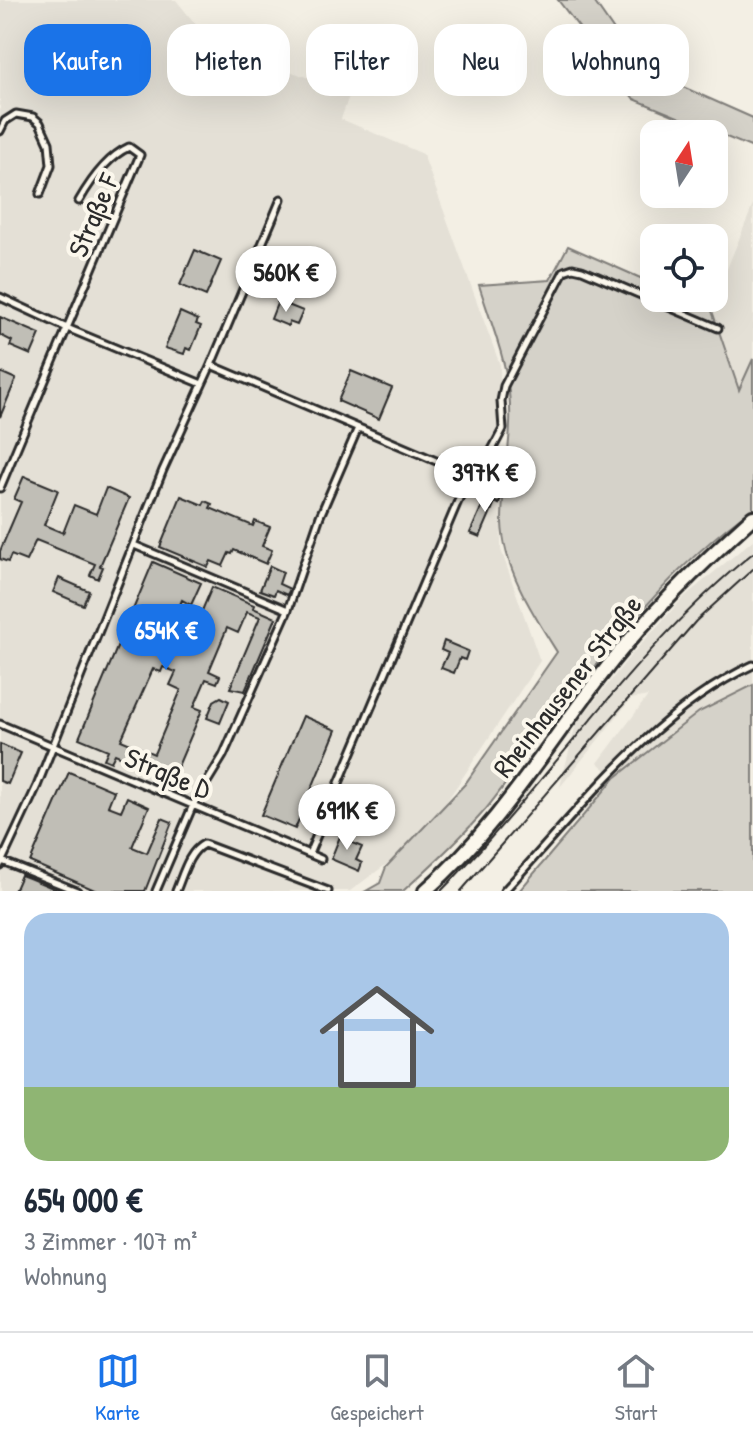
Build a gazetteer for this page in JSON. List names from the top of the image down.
{
  "streets": {
    "street": ["Rheinhausener Straße"],
    "lane": ["Straße F", "Straße D"]
  },
  "north": "top",
  "page": {
    "chip": [
      "Kaufen",
      "Mieten",
      "Filter",
      "Neu",
      "Wohnung"
    ],
    "price": [
      "560K €",
      "397K €",
      "654K €",
      "691K €"
    ],
    "list": [
      {
        "name": "654 000 €",
        "note": "3 Zimmer · 107 m² · Wohnung"
      }
    ],
    "tabs": ["Karte", "Gespeichert", "Start"]
  }
}
